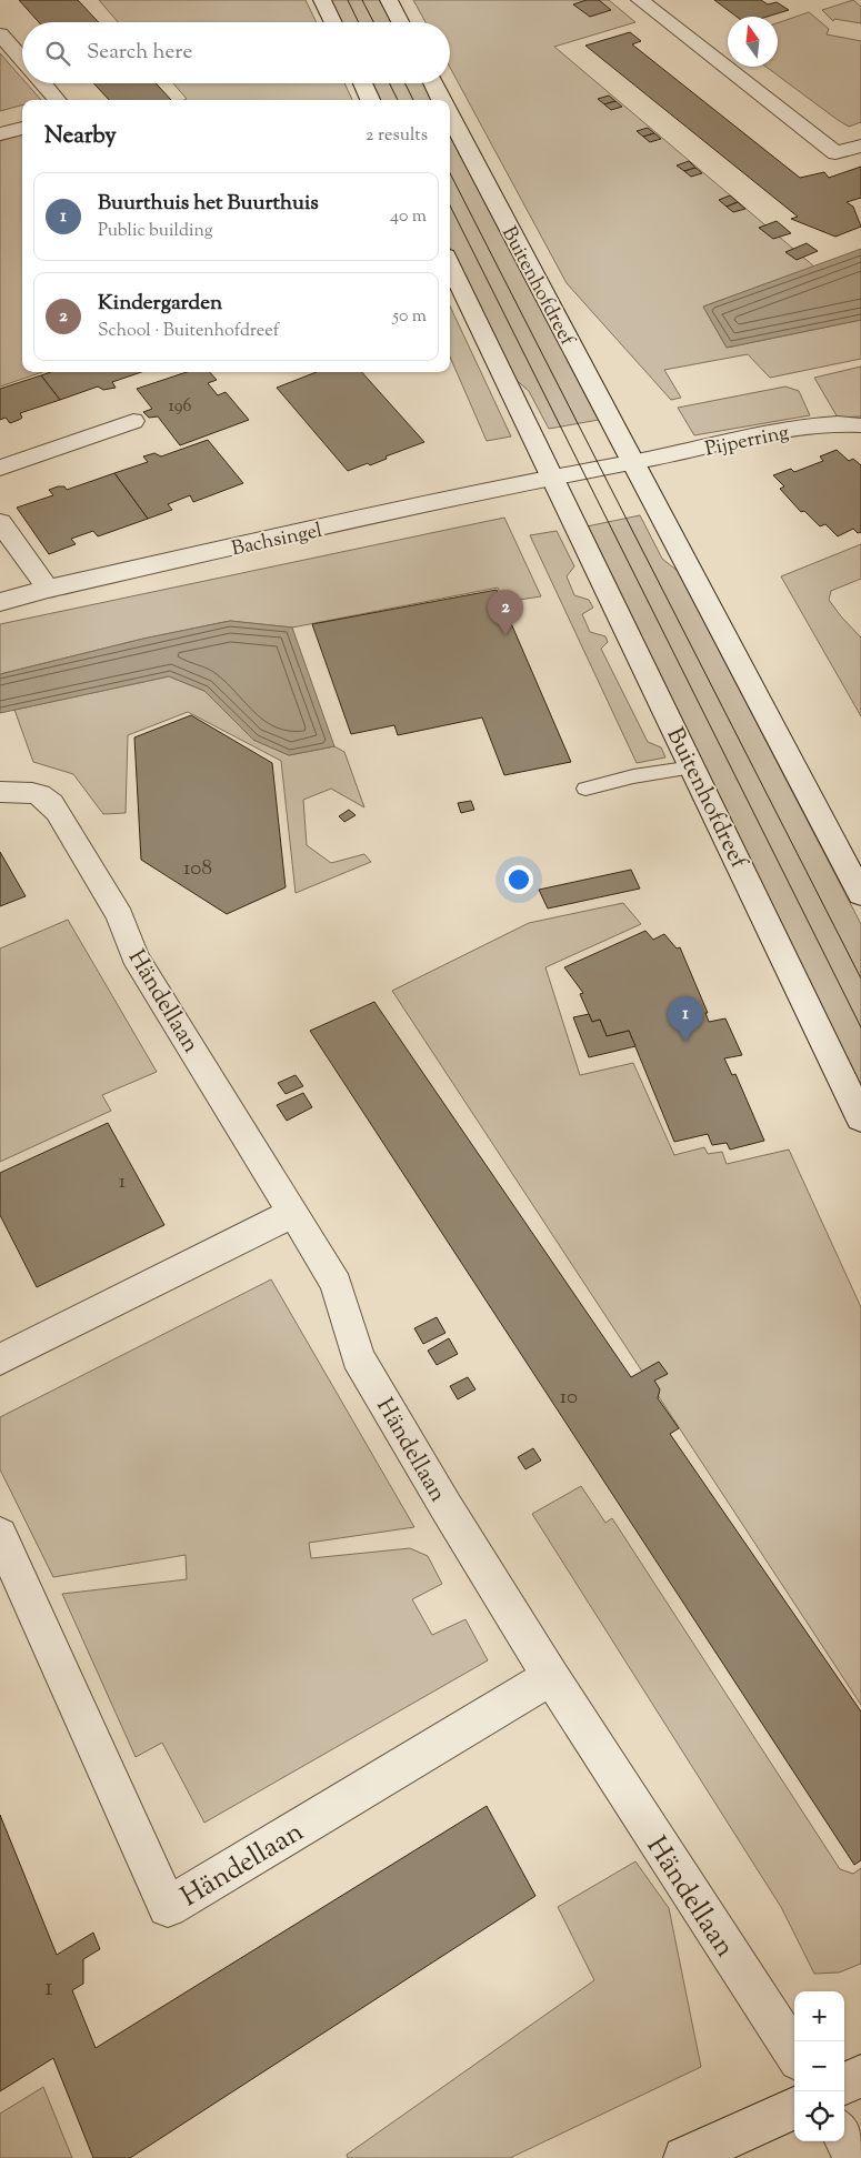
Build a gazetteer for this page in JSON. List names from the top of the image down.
{
  "streets": {
    "street": [
      "Buitenhofdreef",
      "Pijperring",
      "Bachsingel",
      "Händellaan"
    ]
  },
  "crossings": [
    ["Buitenhofdreef", "Pijperring"],
    ["Buitenhofdreef", "Bachsingel"]
  ],
  "house_numbers": [
    "196",
    "108",
    "1",
    "10",
    "1"
  ],
  "north": "top",
  "page": {
    "search": "Search here",
    "heading": ["Nearby", "2 results"],
    "list": [
      {
        "mark": "1",
        "name": "Buurthuis het Buurthuis",
        "note": "Public building",
        "value": "40 m"
      },
      {
        "mark": "2",
        "name": "Kindergarden",
        "note": "School · Buitenhofdreef",
        "value": "50 m"
      }
    ],
    "pins": ["2", "1"],
    "map_buttons": ["+", "−"]
  }
}
